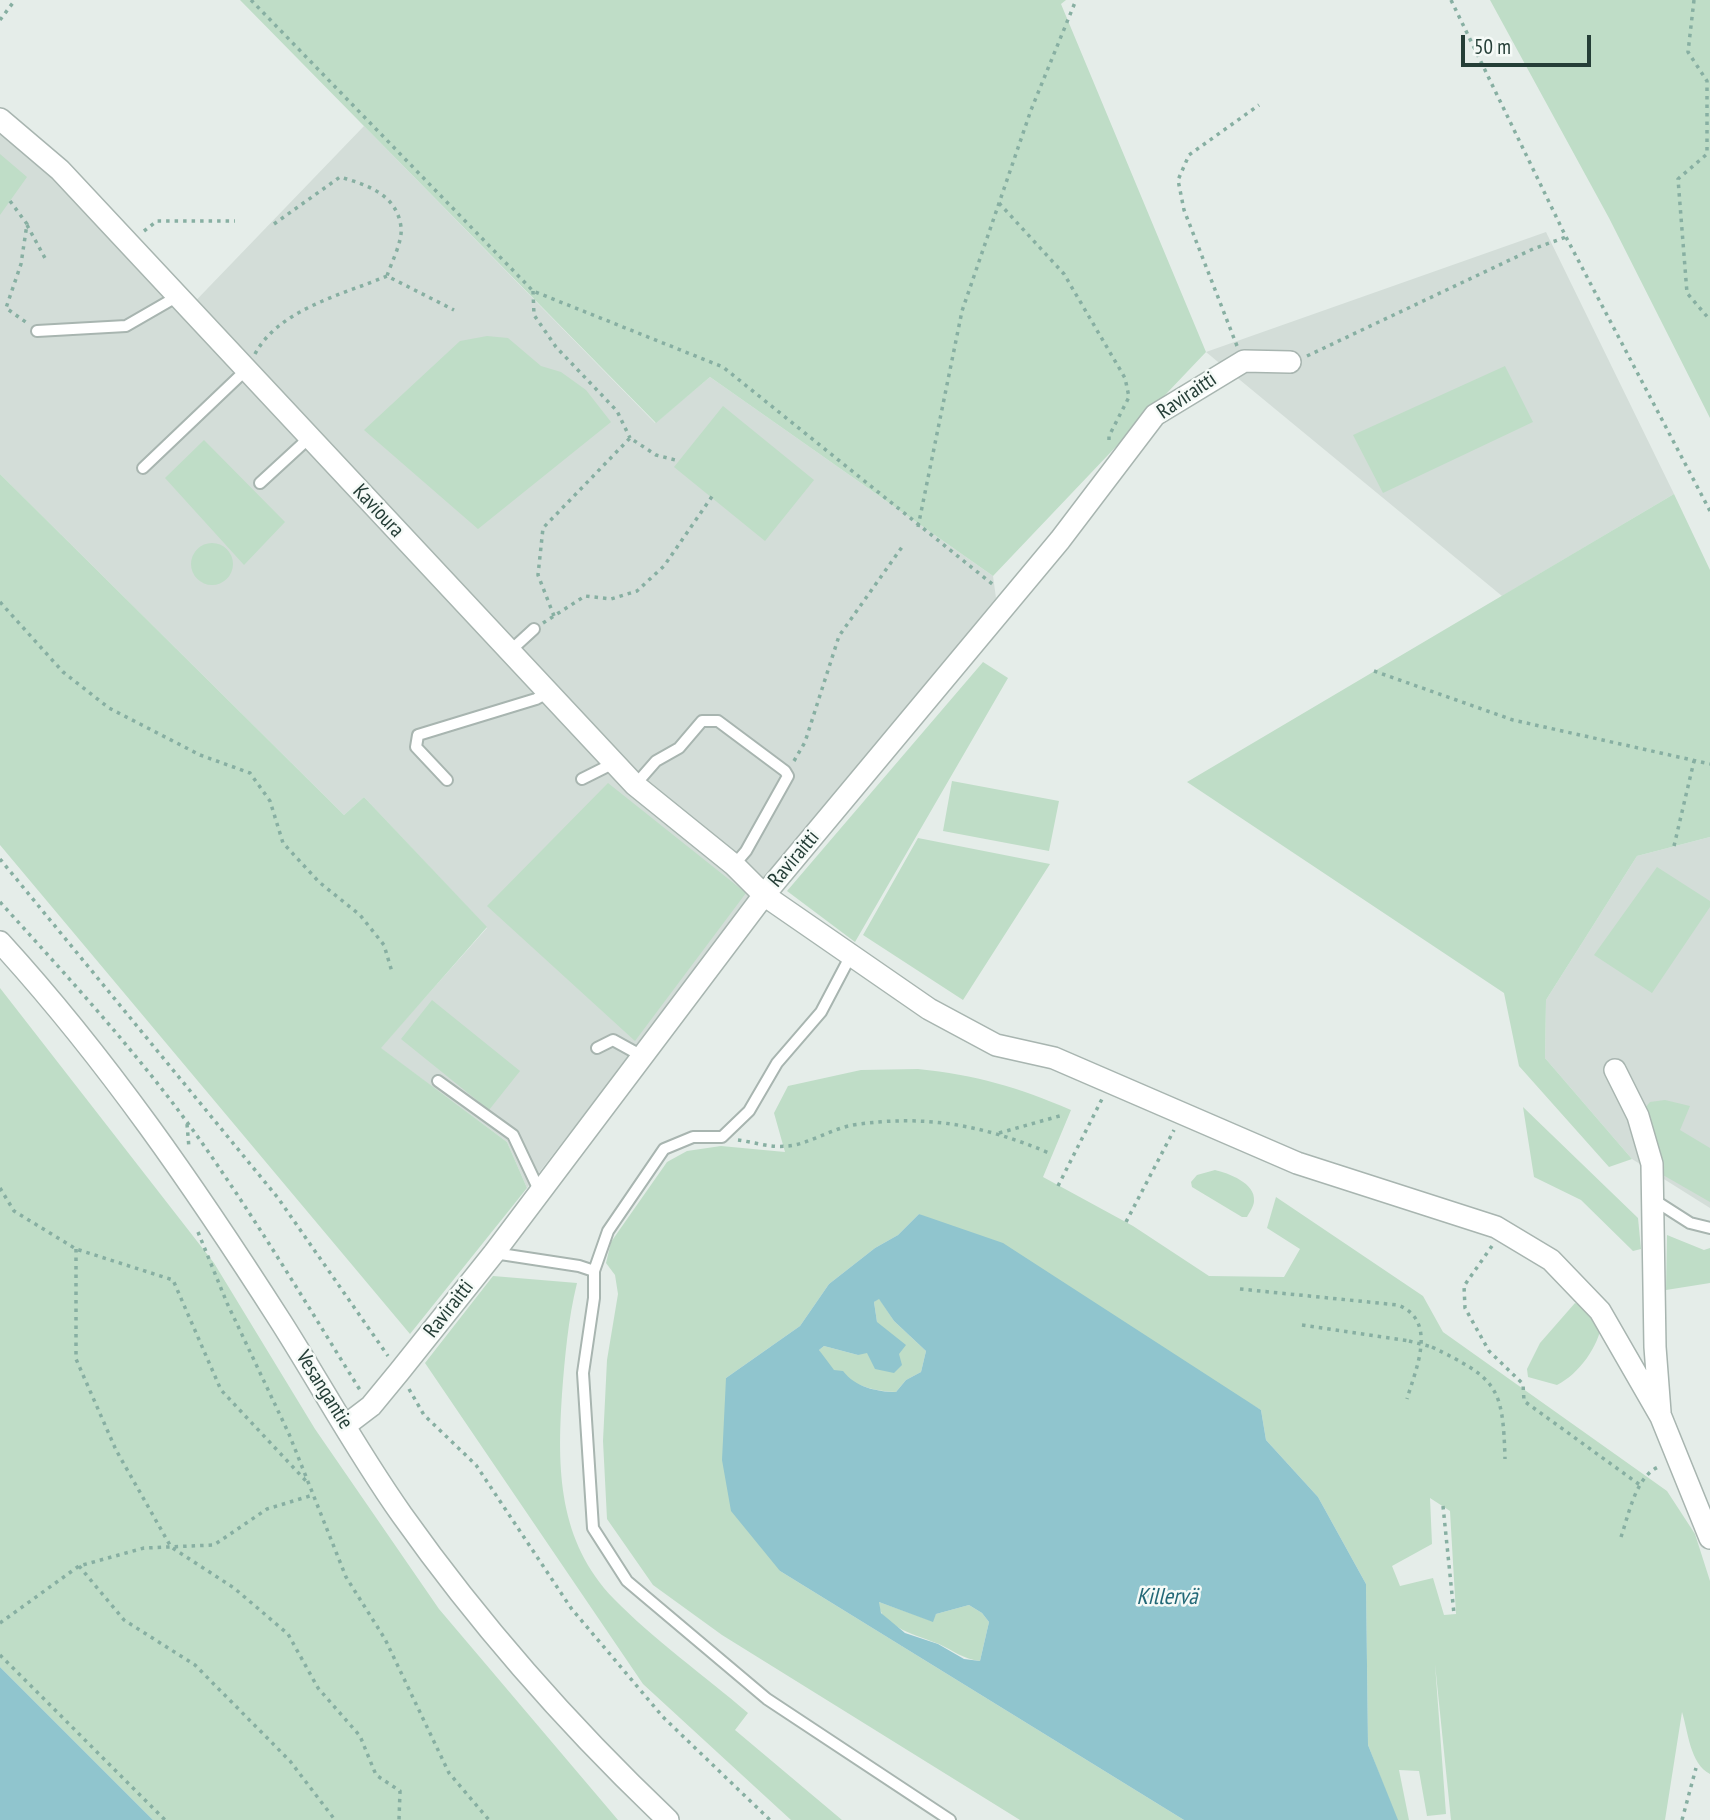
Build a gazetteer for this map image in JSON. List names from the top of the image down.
{
  "streets": {
    "street": ["Raviraitti", "Kavioura", "Vesangantie"]
  },
  "crossings": [
    ["Raviraitti", "Kavioura"],
    ["Raviraitti", "Vesangantie"]
  ],
  "water": ["Killervä"],
  "scale_bar": "50 m"
}
